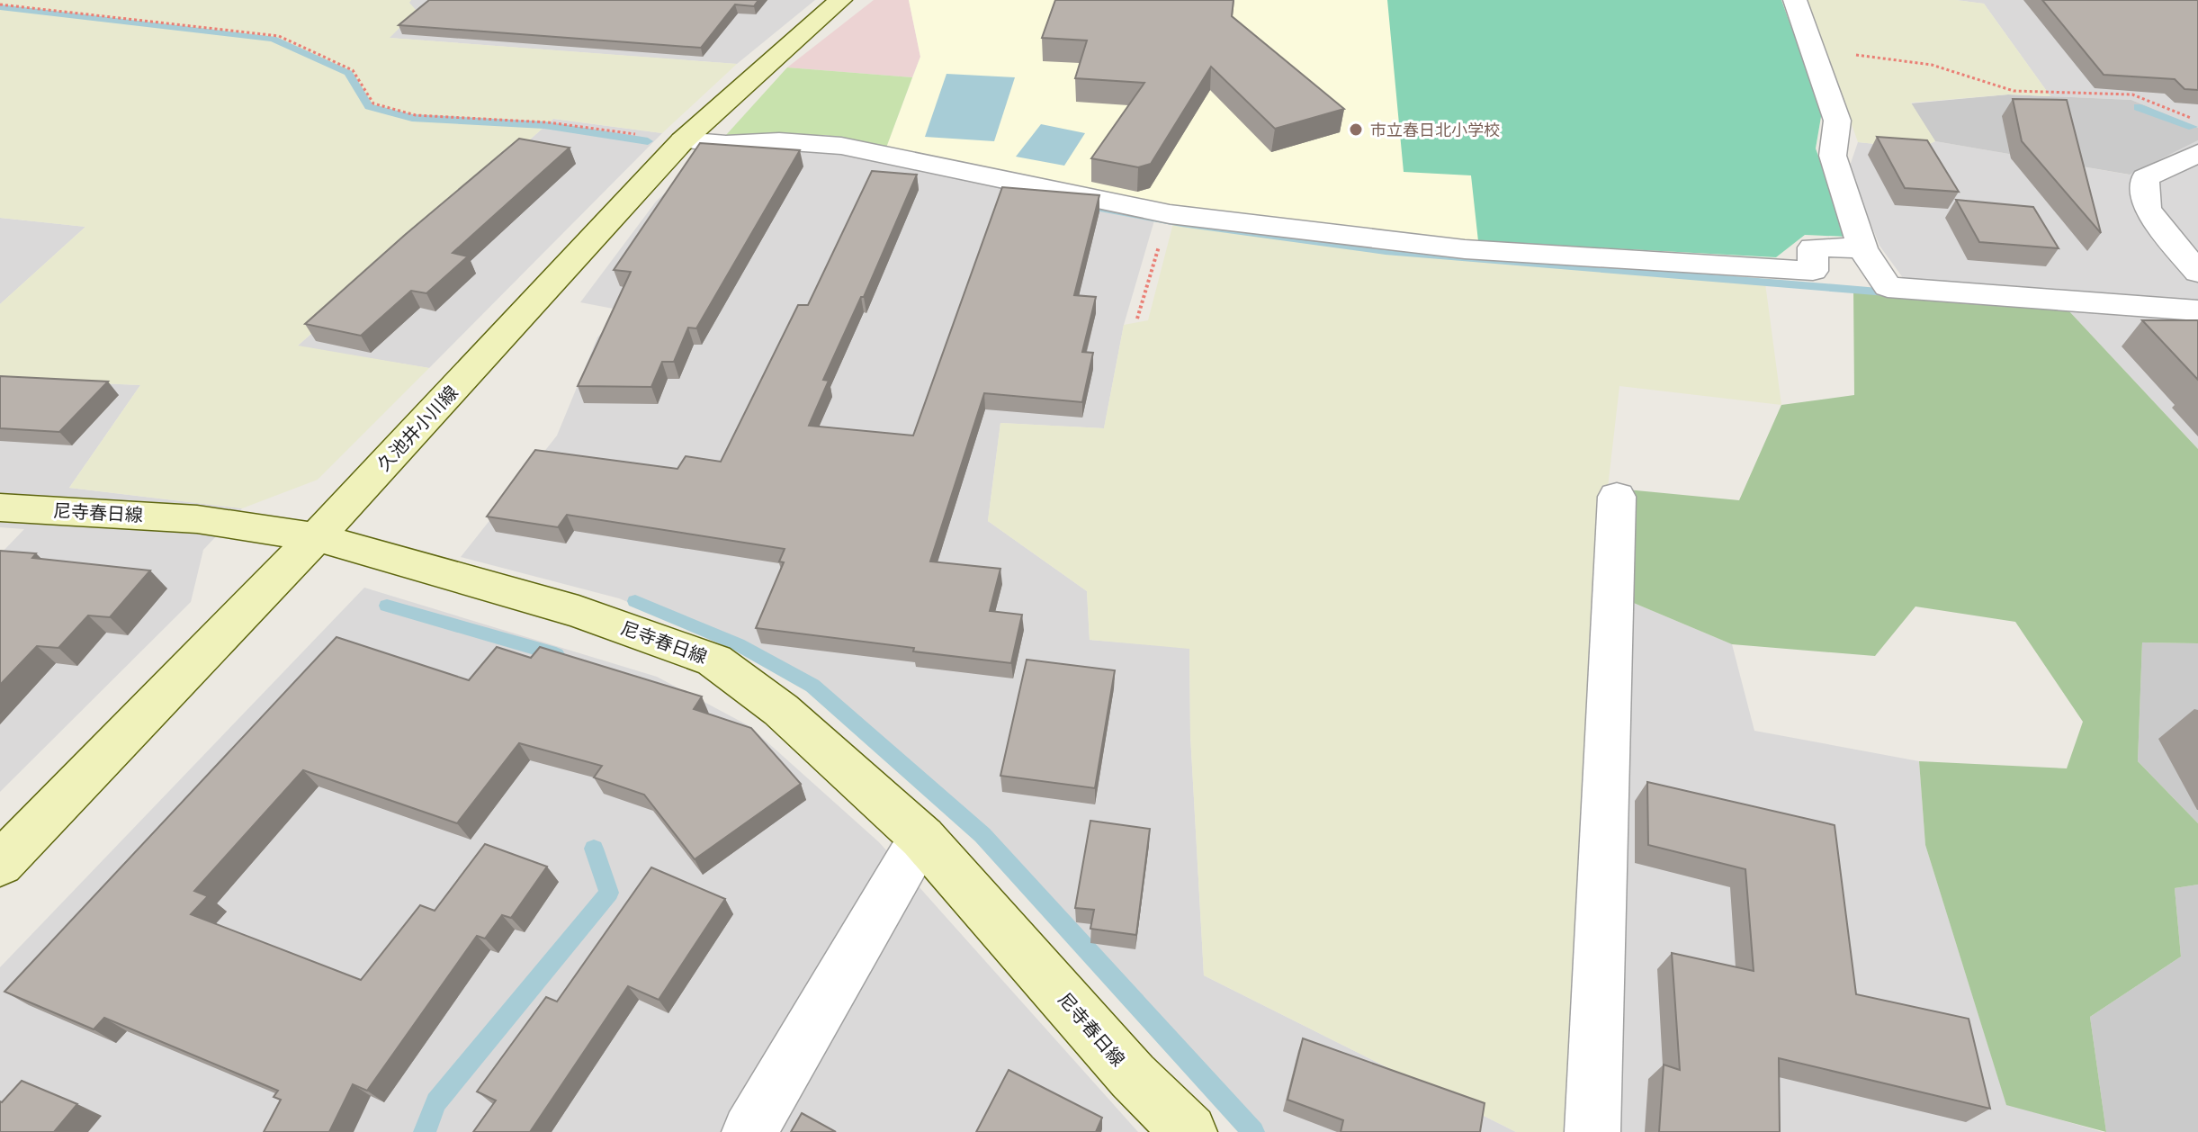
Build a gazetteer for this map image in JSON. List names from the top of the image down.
{
  "streets": {
    "street": ["久池井小川線", "尼寺春日線"]
  },
  "crossings": [
    ["久池井小川線", "尼寺春日線"]
  ],
  "places": ["市立春日北小学校"]
}
